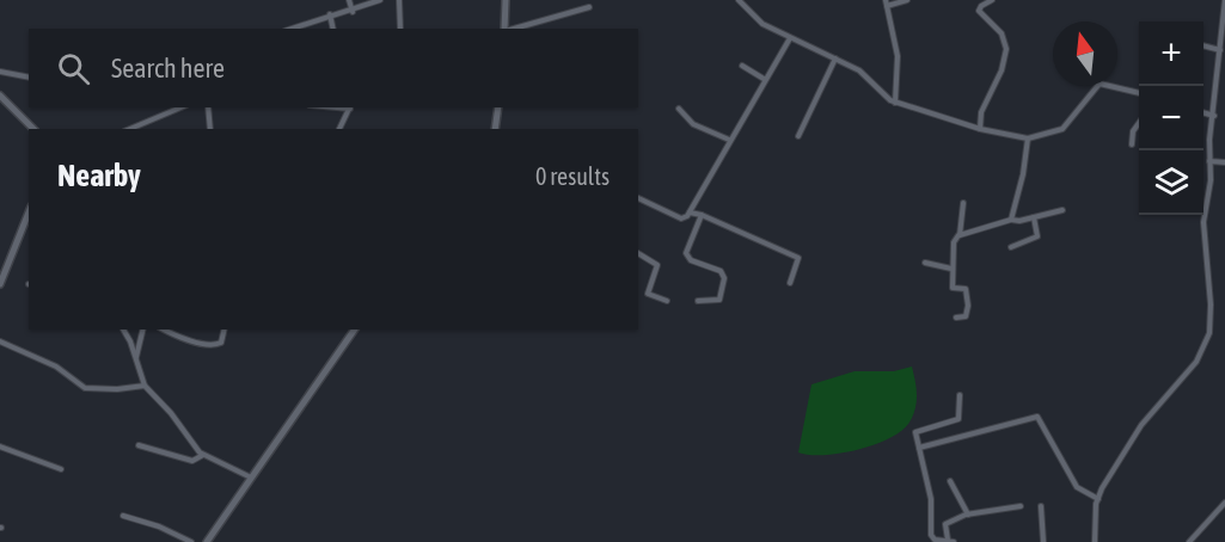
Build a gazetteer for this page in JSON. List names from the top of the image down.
{
  "north": "top",
  "page": {
    "map_buttons": ["+", "−"],
    "search": "Search here",
    "heading": ["Nearby", "0 results"]
  }
}
